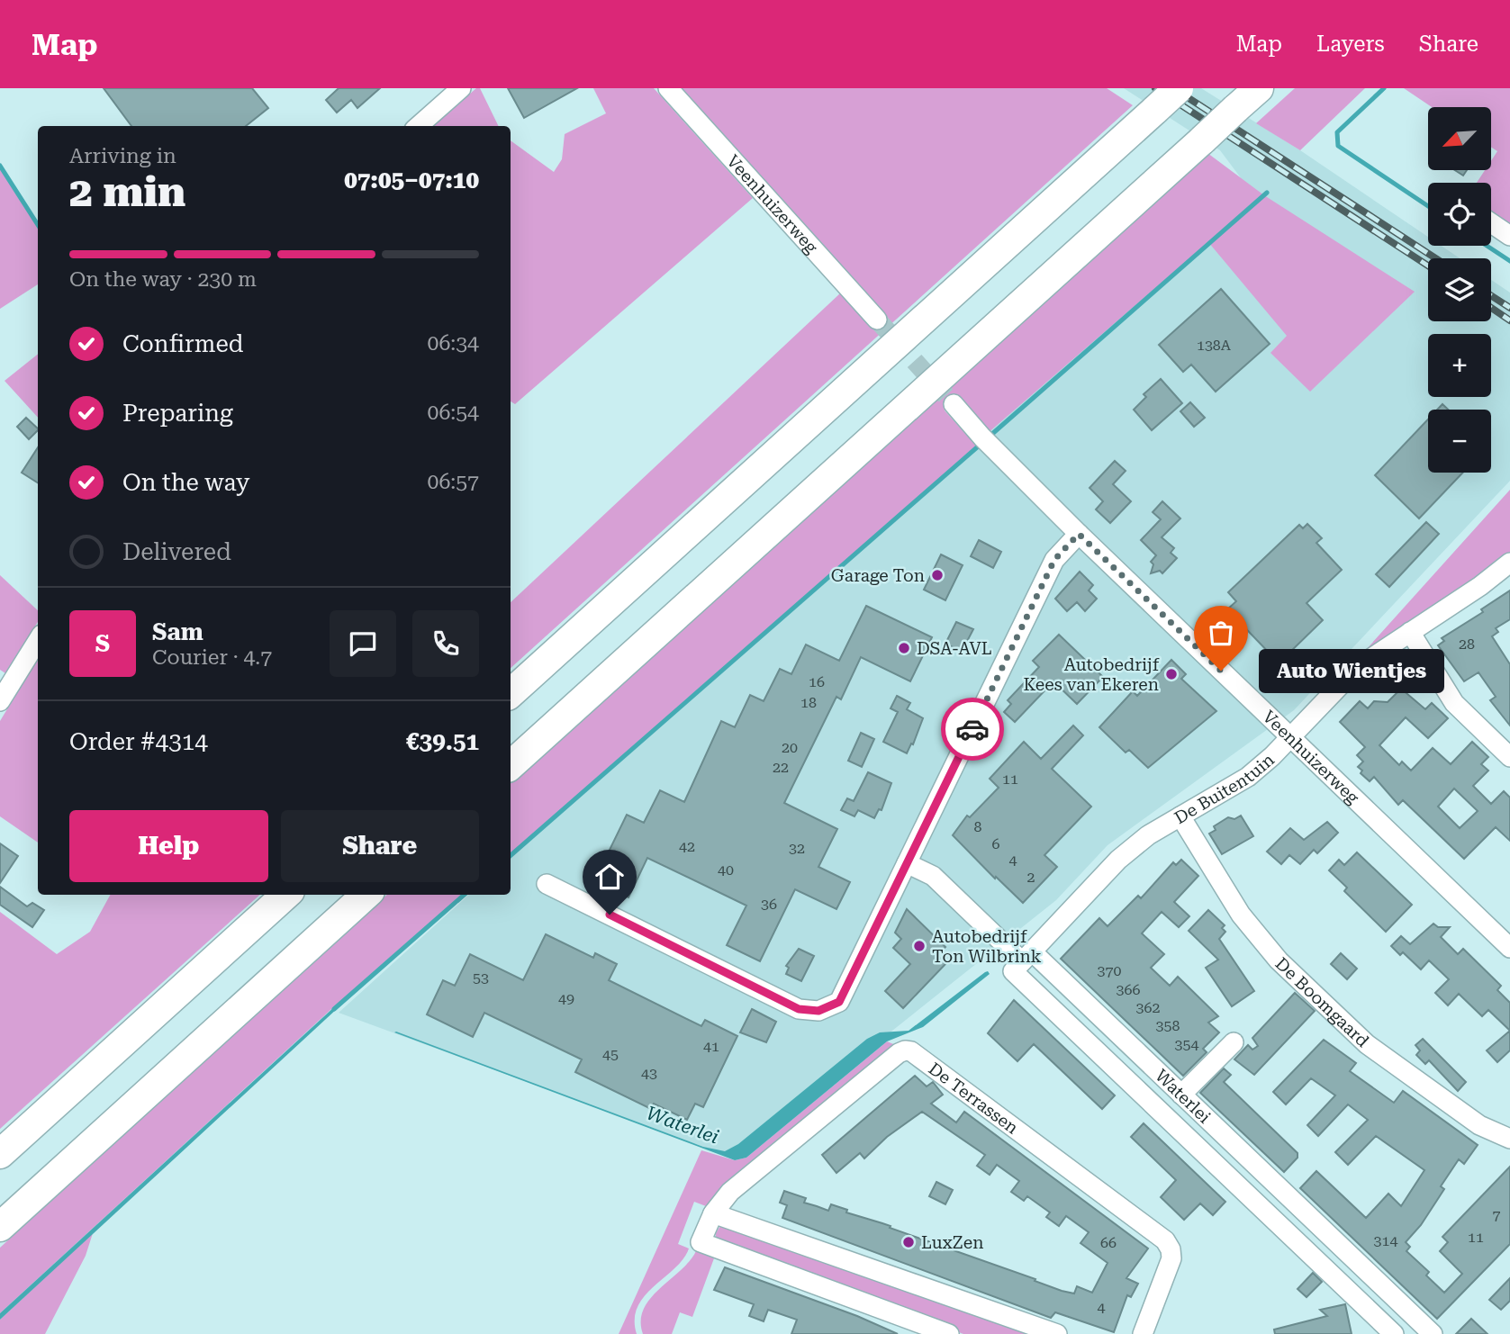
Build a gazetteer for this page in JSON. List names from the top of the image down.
{
  "streets": {
    "street": [
      "Veenhuizerweg",
      "De Buitentuin",
      "De Boomgaard",
      "Waterlei",
      "De Terrassen"
    ]
  },
  "crossings": [
    ["Veenhuizerweg", "De Buitentuin"],
    ["De Buitentuin", "De Boomgaard"],
    ["De Buitentuin", "Waterlei"]
  ],
  "water": ["Waterlei"],
  "places": [
    "Garage Ton",
    "DSA-AVL",
    "Auto Wientjes",
    "Autobedrijf Kees van Ekeren",
    "Autobedrijf Ton Wilbrink",
    "LuxZen"
  ],
  "house_numbers": [
    "138A",
    "28",
    "16",
    "18",
    "20",
    "22",
    "11",
    "8",
    "6",
    "42",
    "32",
    "4",
    "40",
    "2",
    "36",
    "370",
    "53",
    "366",
    "49",
    "362",
    "358",
    "354",
    "41",
    "45",
    "43",
    "7",
    "11",
    "314",
    "66",
    "4"
  ],
  "north": "bottom left",
  "page": {
    "header": "Map",
    "nav": ["Map", "Layers", "Share"],
    "map_buttons": ["+", "−"],
    "heading": ["2 min", "Arriving in", "07:05–07:10"],
    "panel": [
      "Sam",
      "Courier · 4.7",
      "Order #4314",
      "€39.51"
    ],
    "bar": "On the way · 230 m",
    "list": [
      ["Confirmed", "06:34"],
      ["Preparing", "06:54"],
      ["On the way", "06:57"],
      "Delivered"
    ],
    "round": "S",
    "bubble": "Auto Wientjes",
    "buttons": ["Help", "Share"]
  }
}
